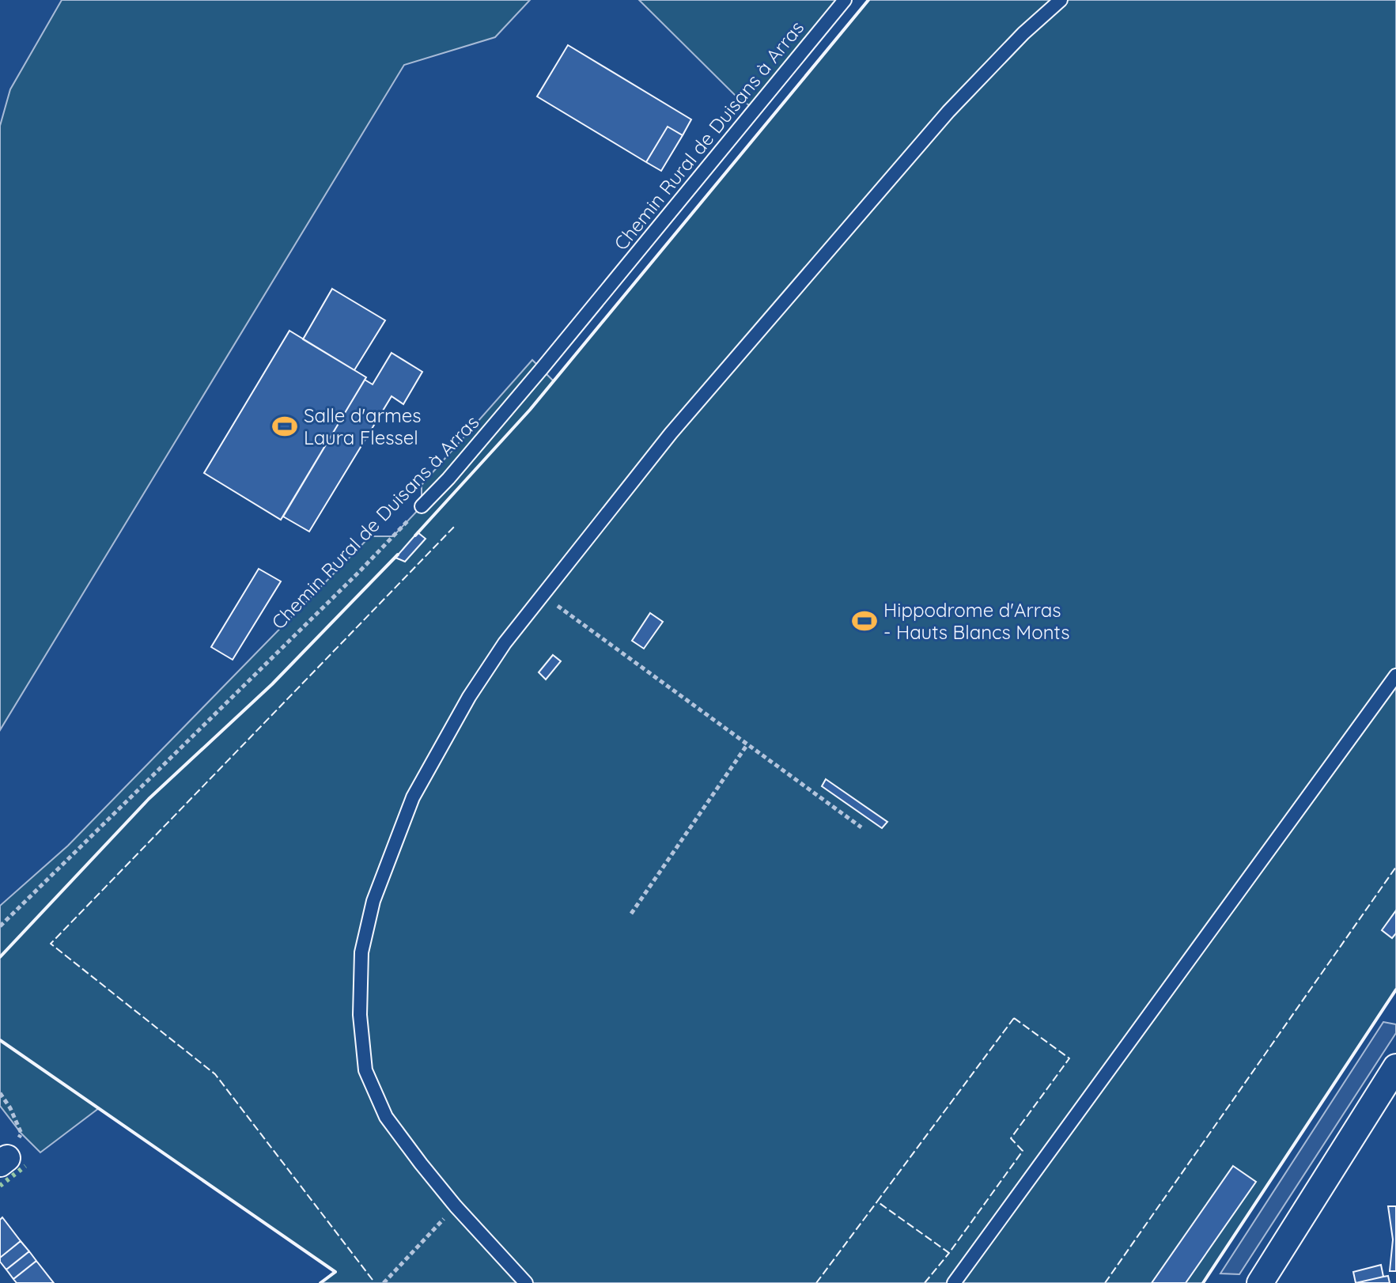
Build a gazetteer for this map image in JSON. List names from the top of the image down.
{
  "streets": {
    "lane": ["Chemin Rural de Duisans à Arras"]
  },
  "places": {
    "sports": ["Salle d'armes Laura Flessel", "Hippodrome d'Arras - Hauts Blancs Monts"]
  }
}
